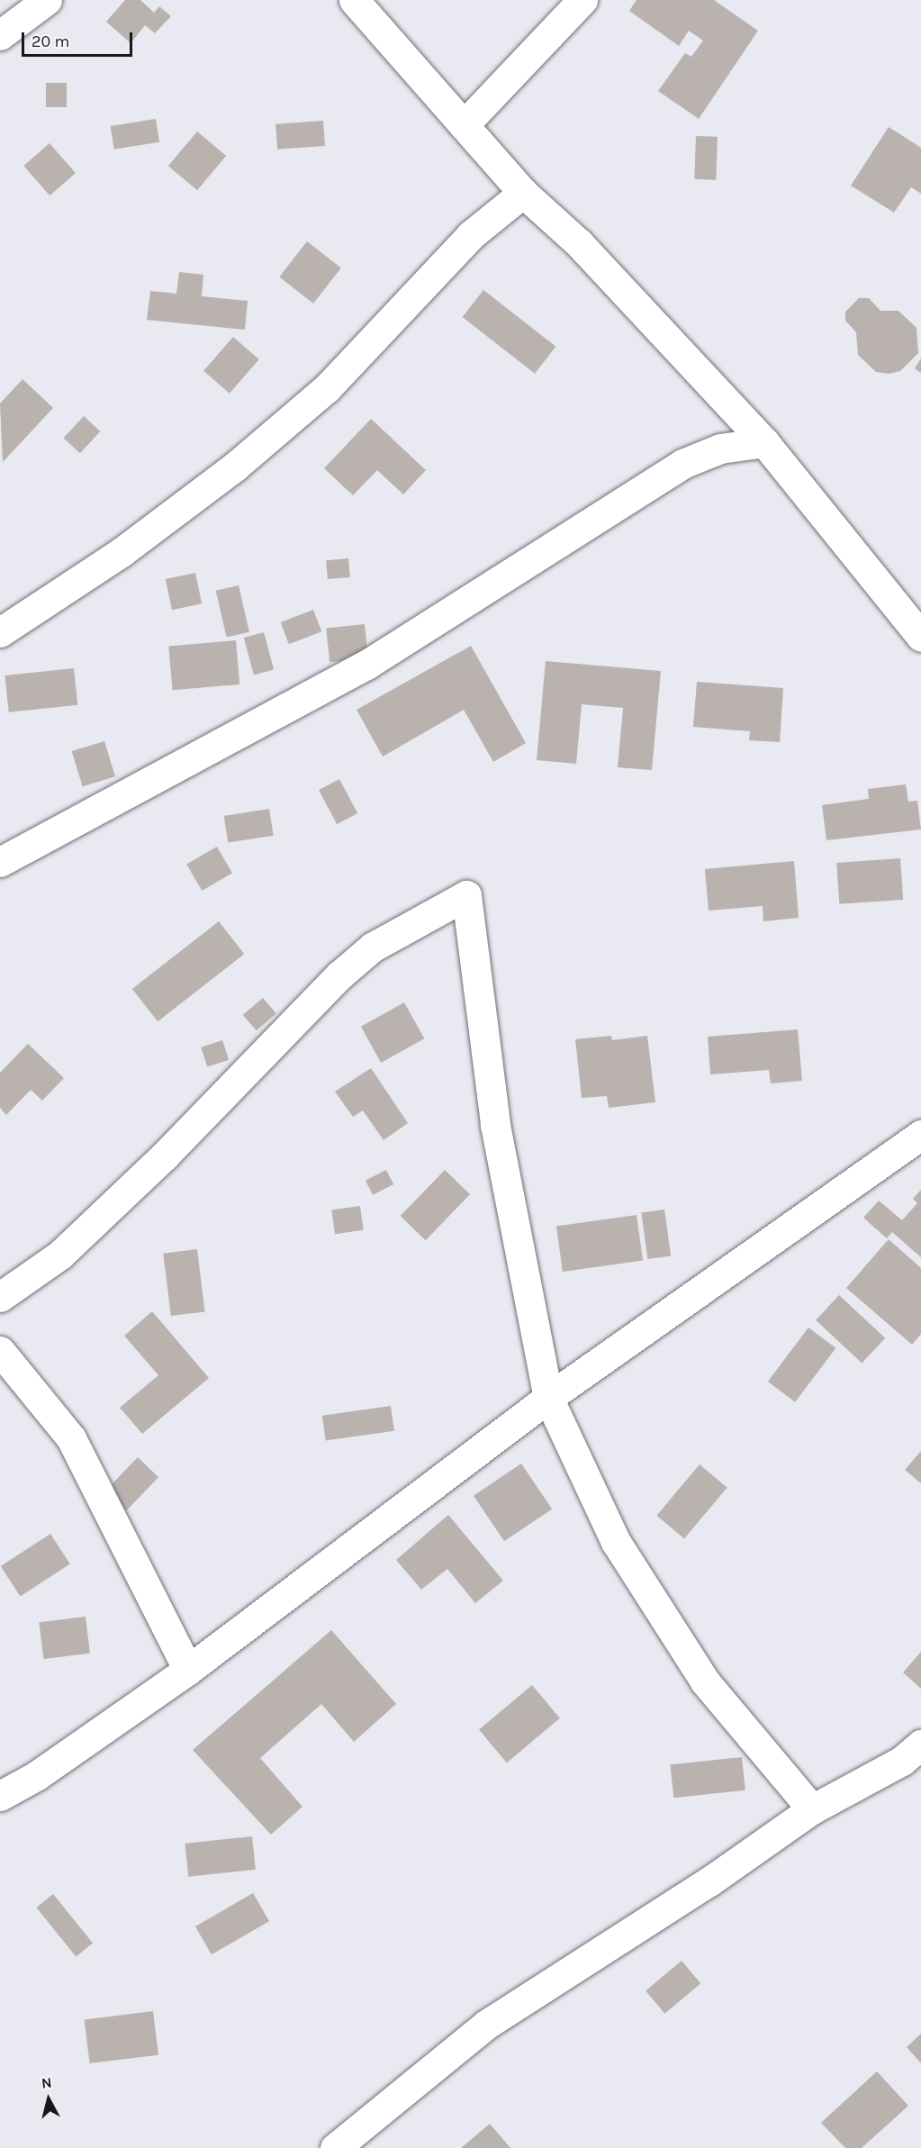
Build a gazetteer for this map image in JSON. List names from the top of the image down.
{
  "scale_bar": "20 m",
  "north": "top"
}
